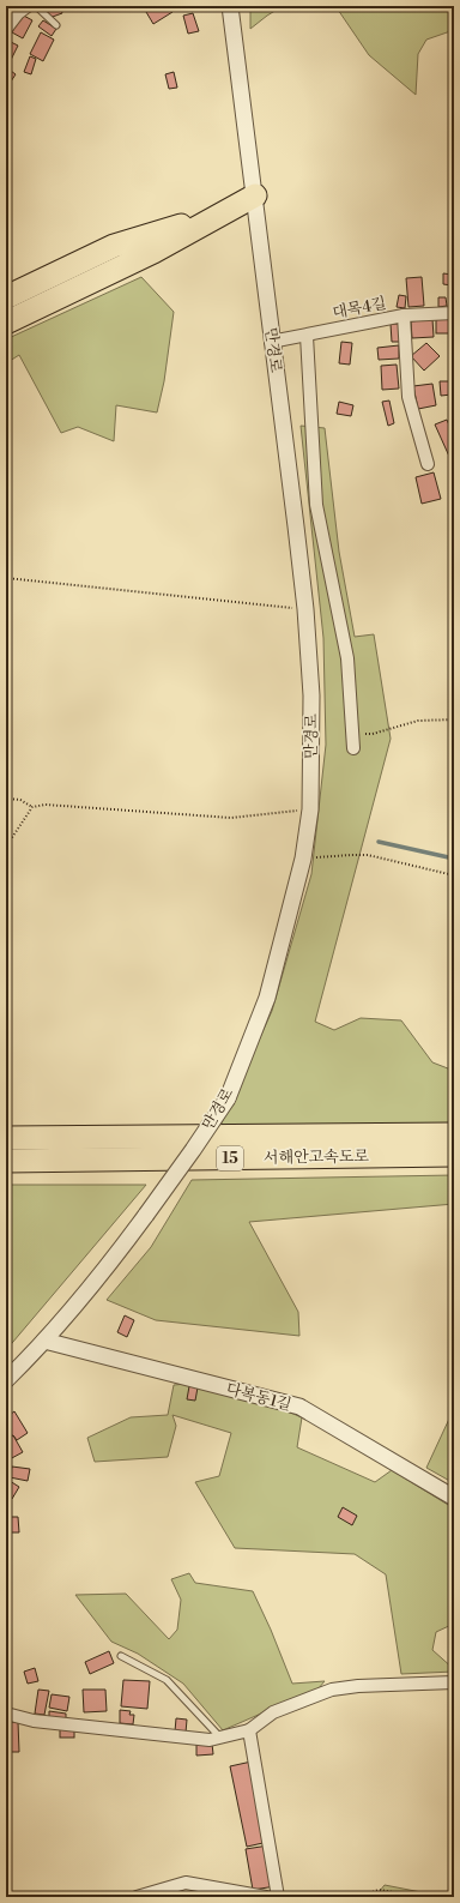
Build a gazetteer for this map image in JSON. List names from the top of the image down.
{
  "streets": {
    "highway": ["서해안고속도로", "15"],
    "street": ["대목4길", "만경로", "다복동1길"]
  },
  "crossings": [
    ["대목4길", "만경로"],
    ["만경로", "다복동1길"]
  ]
}
